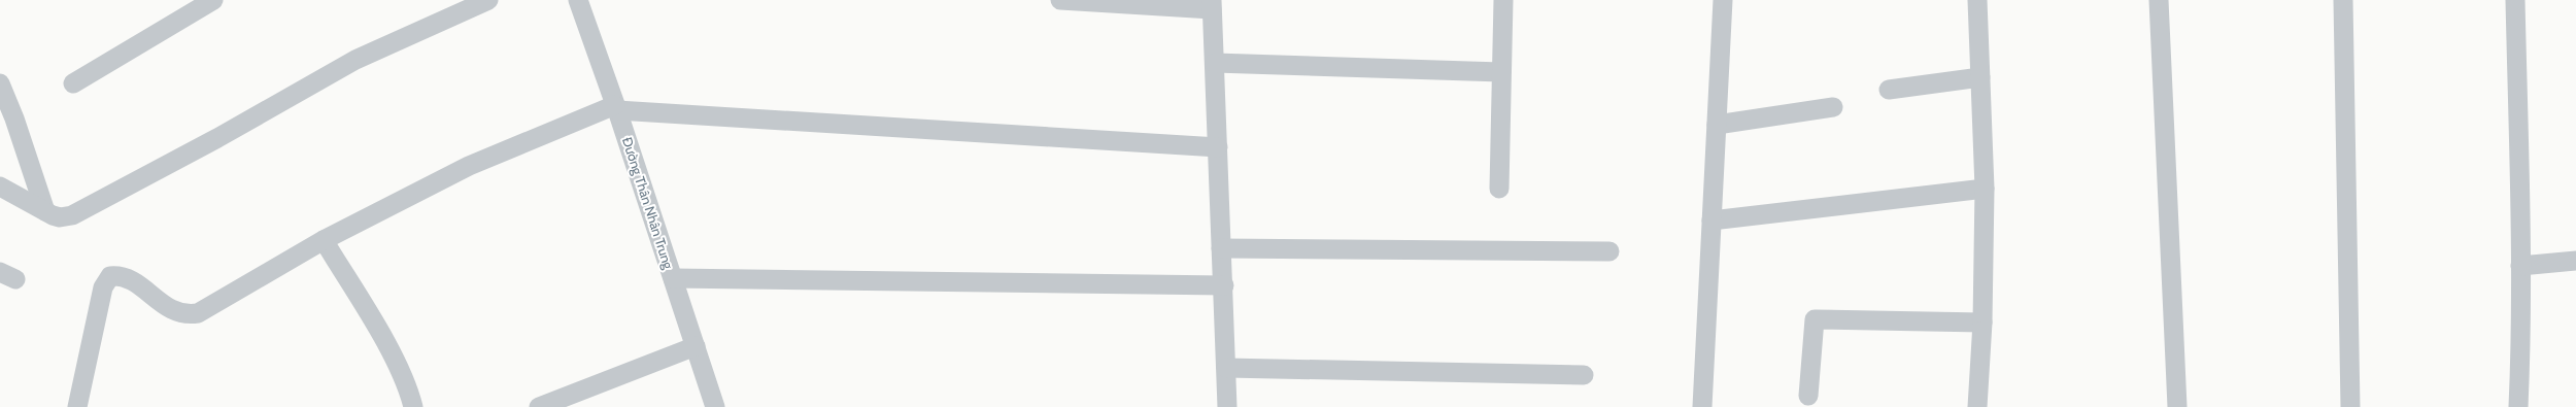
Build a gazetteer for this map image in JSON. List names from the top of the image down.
{
  "streets": {
    "street": ["Đường Thân Nhân Trung"]
  }
}
